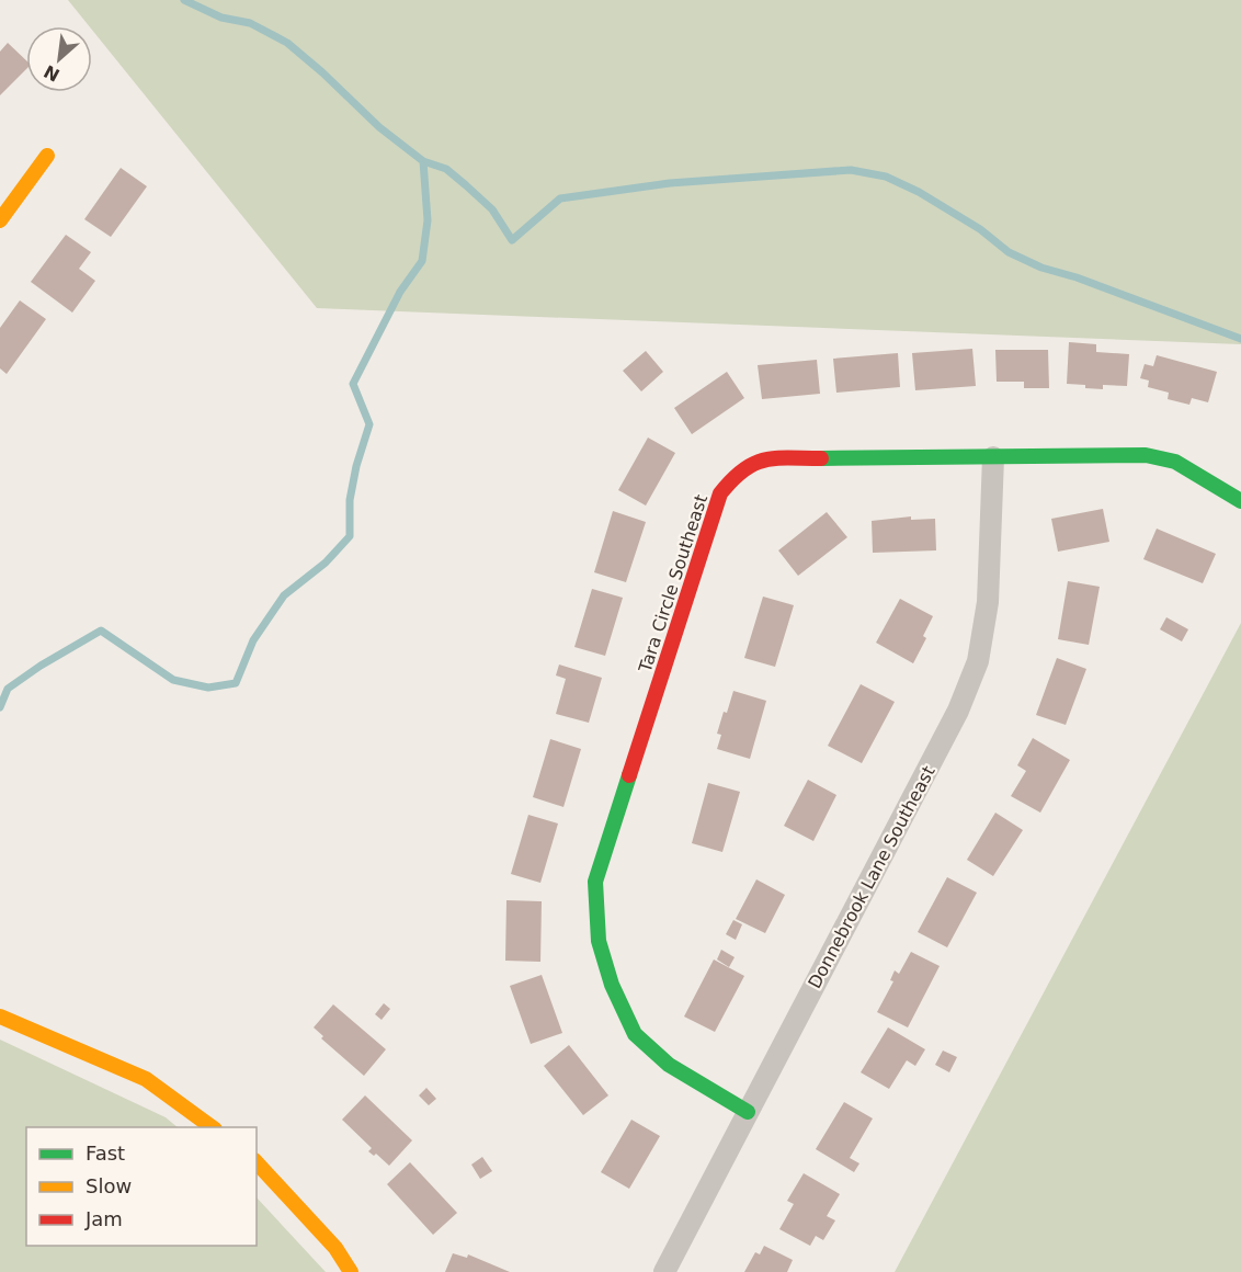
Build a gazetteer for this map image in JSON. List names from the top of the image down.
{
  "streets": {
    "street": ["Tara Circle Southeast", "Donnebrook Lane Southeast"]
  },
  "crossings": [
    ["Tara Circle Southeast", "Donnebrook Lane Southeast"]
  ],
  "legend": ["Fast", "Slow", "Jam"],
  "north": "bottom left"
}
